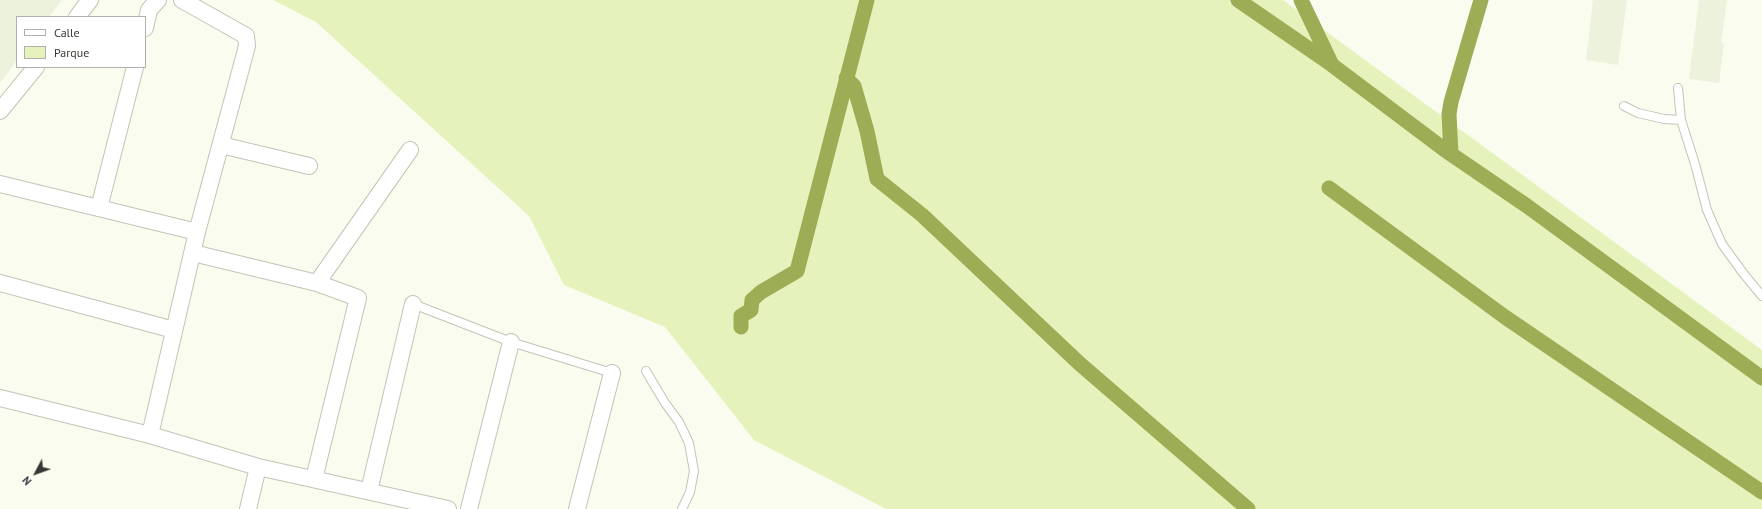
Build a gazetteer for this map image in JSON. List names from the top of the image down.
{
  "legend": ["Calle", "Parque"],
  "north": "bottom left"
}
